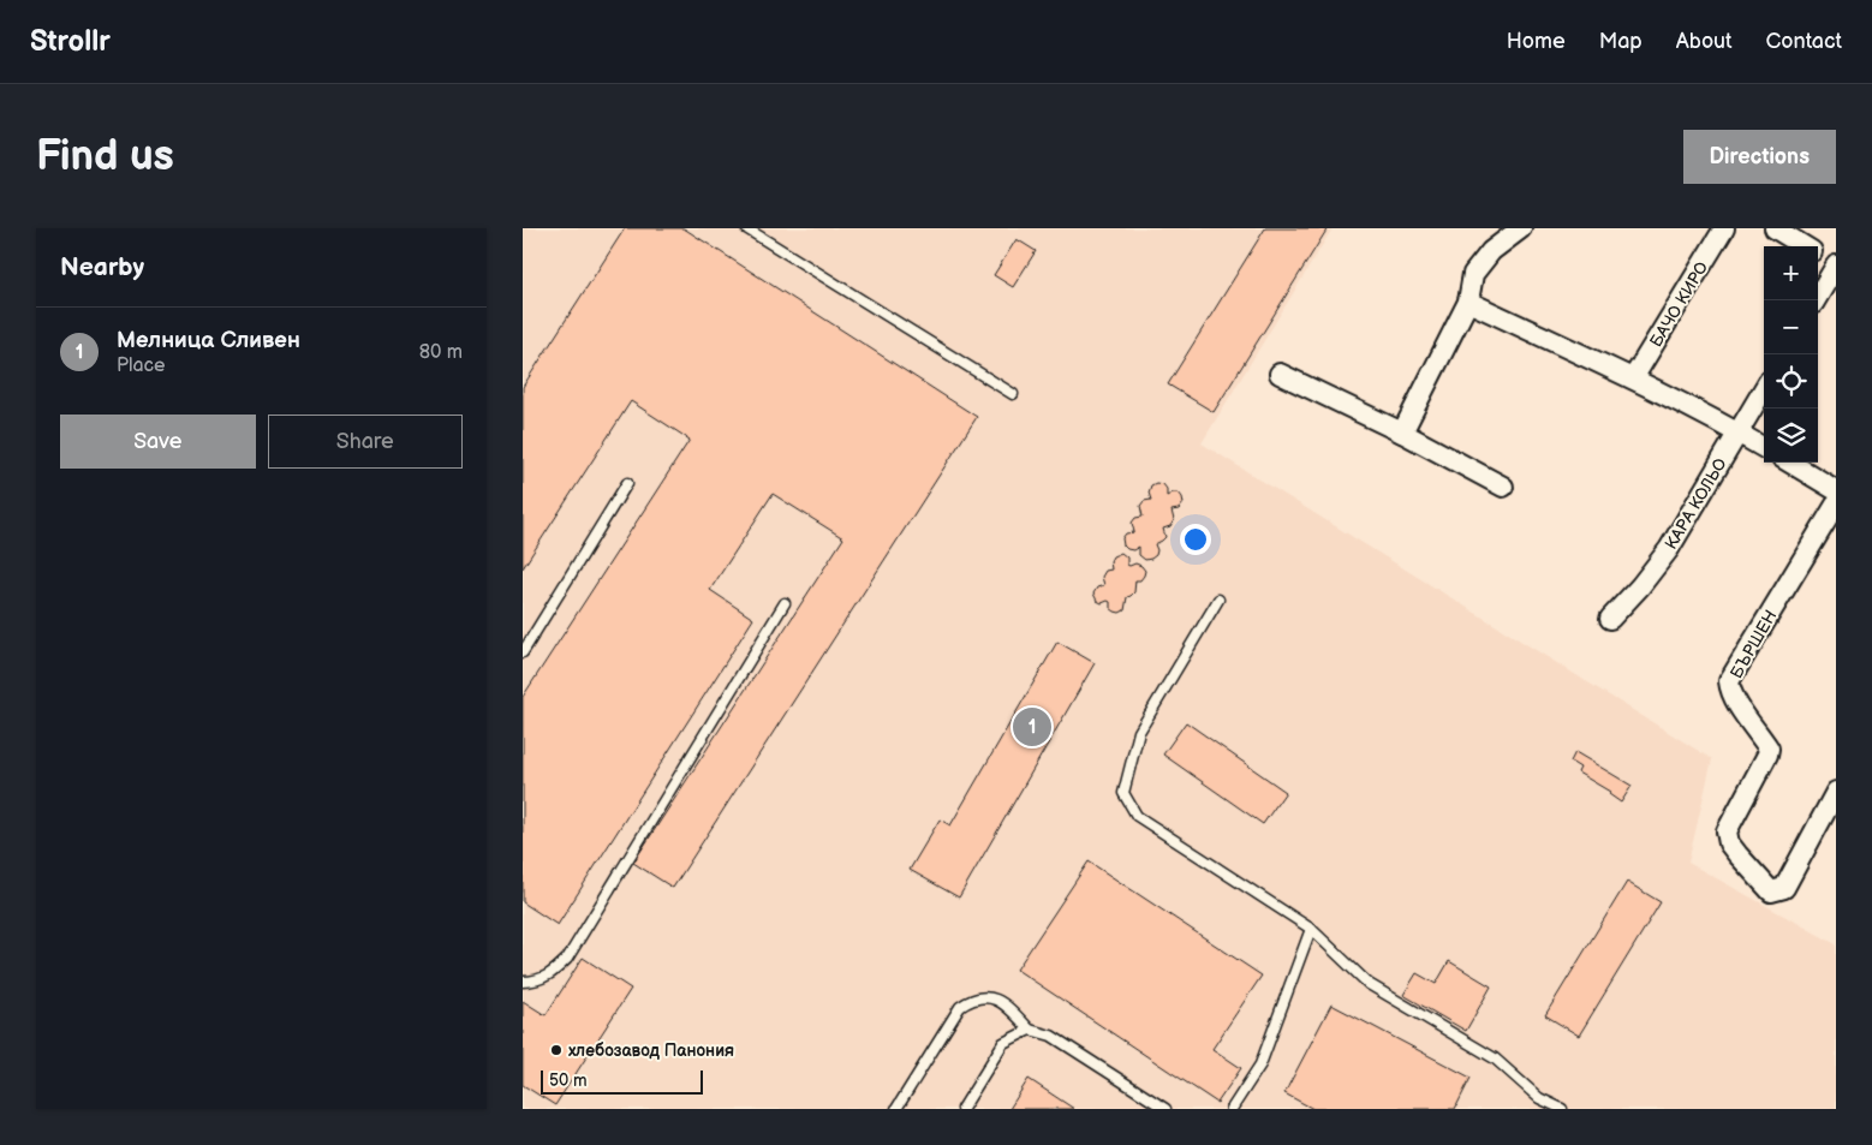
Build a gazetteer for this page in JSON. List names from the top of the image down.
{
  "streets": {
    "street": ["БАЧО КИРО", "КАРА КОЛЬО", "БЪРШЕН"]
  },
  "places": ["хлебозавод Панония"],
  "scale_bar": "50 m",
  "page": {
    "header": "Strollr",
    "nav": [
      "Home",
      "Map",
      "About",
      "Contact"
    ],
    "buttons": [
      "Directions",
      ["Save", "Share"]
    ],
    "title": "Find us",
    "heading": "Nearby",
    "map_buttons": ["+", "−"],
    "list": [
      {
        "mark": "1",
        "name": "Мелница Сливен",
        "note": "Place",
        "value": "80 m"
      }
    ],
    "pins": "1",
    "scale": "50 m"
  }
}
